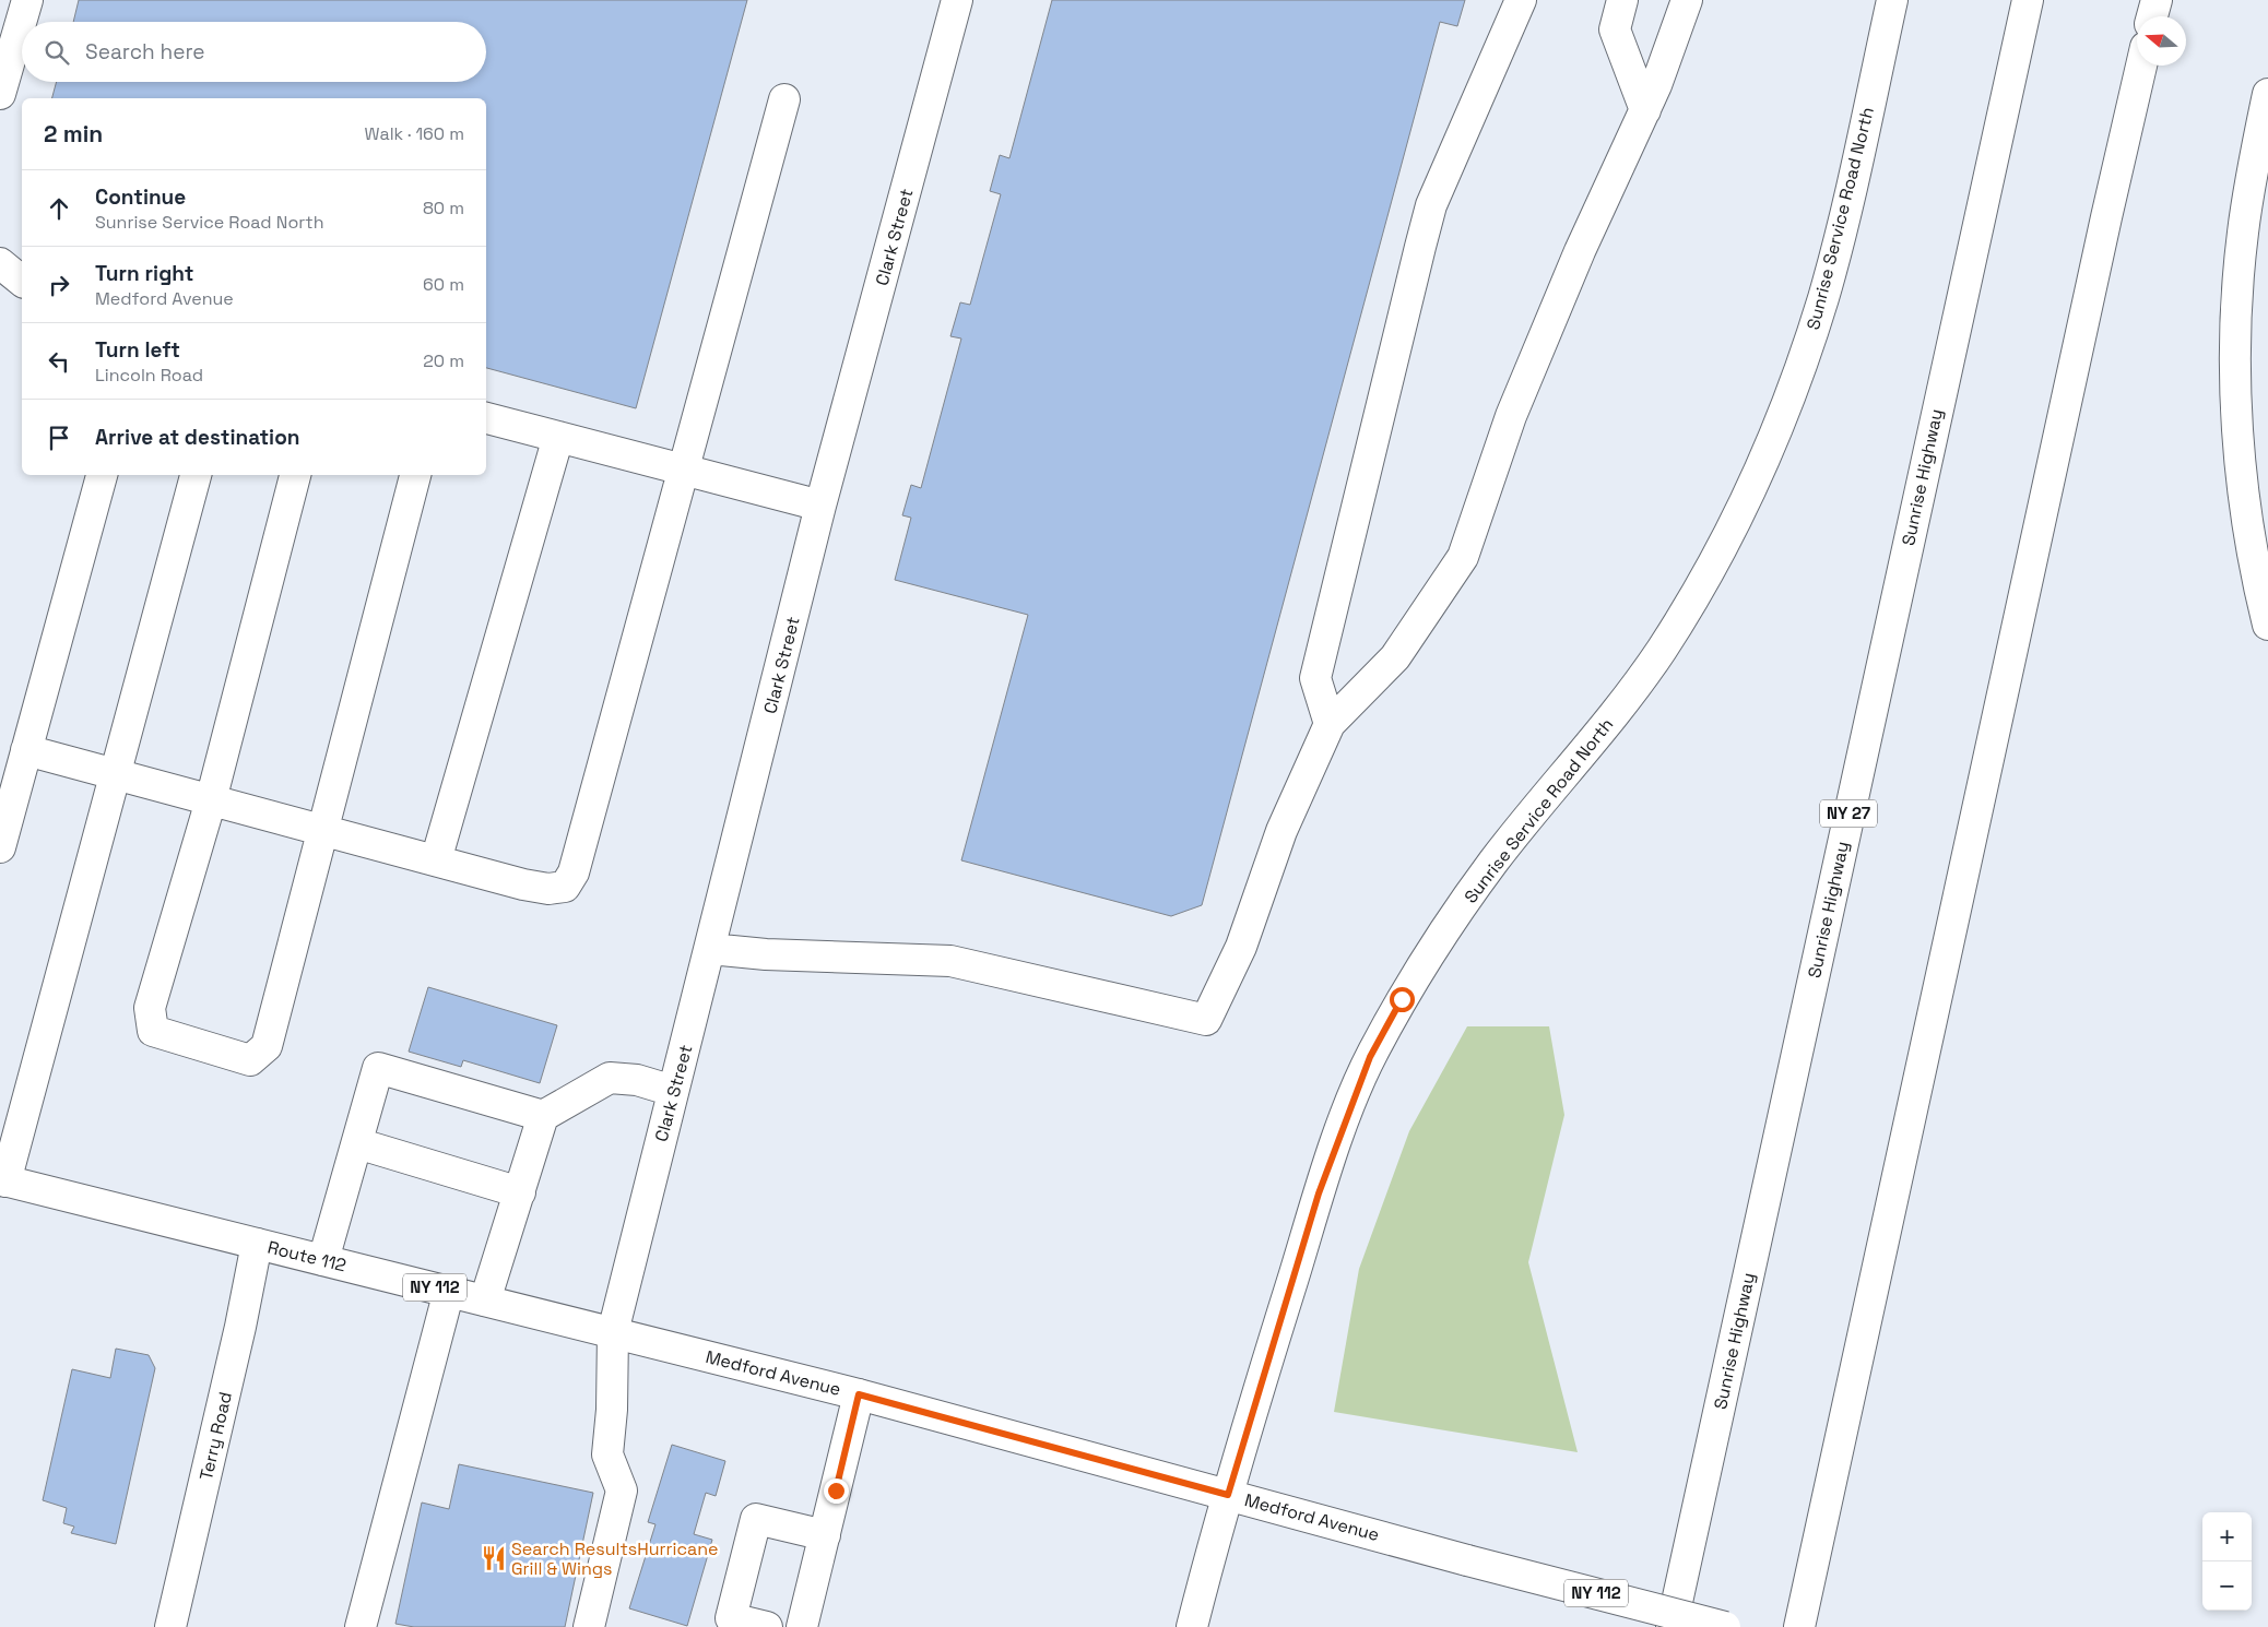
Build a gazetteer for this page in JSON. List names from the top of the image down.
{
  "streets": {
    "main road": [
      "Sunrise Service Road North",
      "Clark Street",
      "Sunrise Highway",
      "NY 27",
      "Route 112",
      "NY 112",
      "Medford Avenue",
      "Terry Road"
    ]
  },
  "crossings": [
    ["Sunrise Service Road North", "Medford Avenue"],
    ["Clark Street", "Route 112"],
    ["Clark Street", "Medford Avenue"],
    ["Route 112", "Medford Avenue"],
    ["Route 112", "Terry Road"]
  ],
  "places": {
    "restaurant": ["Search ResultsHurricane Grill & Wings"]
  },
  "north": "left",
  "page": {
    "search": "Search here",
    "heading": ["2 min", "Walk · 160 m"],
    "list": [
      ["Continue", "Sunrise Service Road North", "80 m"],
      ["Turn right", "Medford Avenue", "60 m"],
      ["Turn left", "Lincoln Road", "20 m"],
      "Arrive at destination"
    ],
    "map_buttons": ["+", "−"]
  }
}
